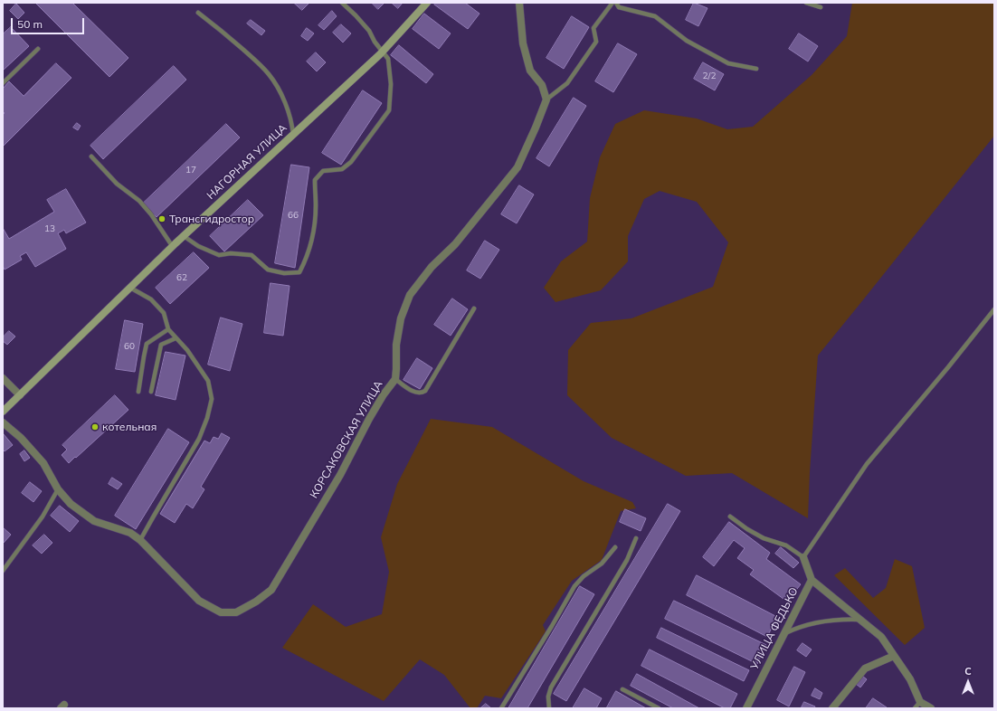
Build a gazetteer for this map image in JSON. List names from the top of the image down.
{
  "streets": {
    "street": ["НАГОРНАЯ УЛИЦА", "КОРСАКОВСКАЯ УЛИЦА", "УЛИЦА ФЕДЬКО"]
  },
  "places": ["Трансгидростор", "котельная"],
  "house_numbers": [
    "2/2",
    "17",
    "66",
    "13",
    "62",
    "60"
  ],
  "scale_bar": "50 m",
  "north": "top"
}
